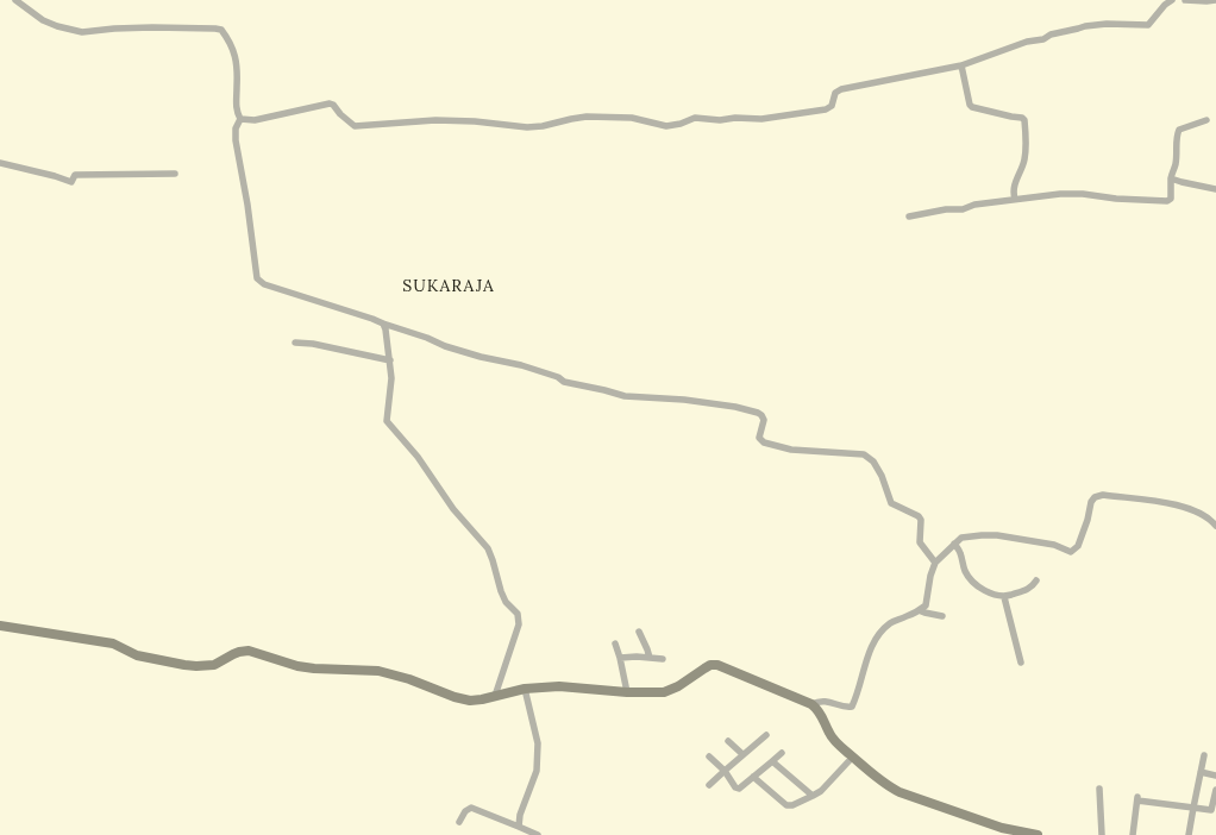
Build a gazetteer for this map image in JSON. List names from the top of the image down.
{
  "districts": ["SUKARAJA"]
}
